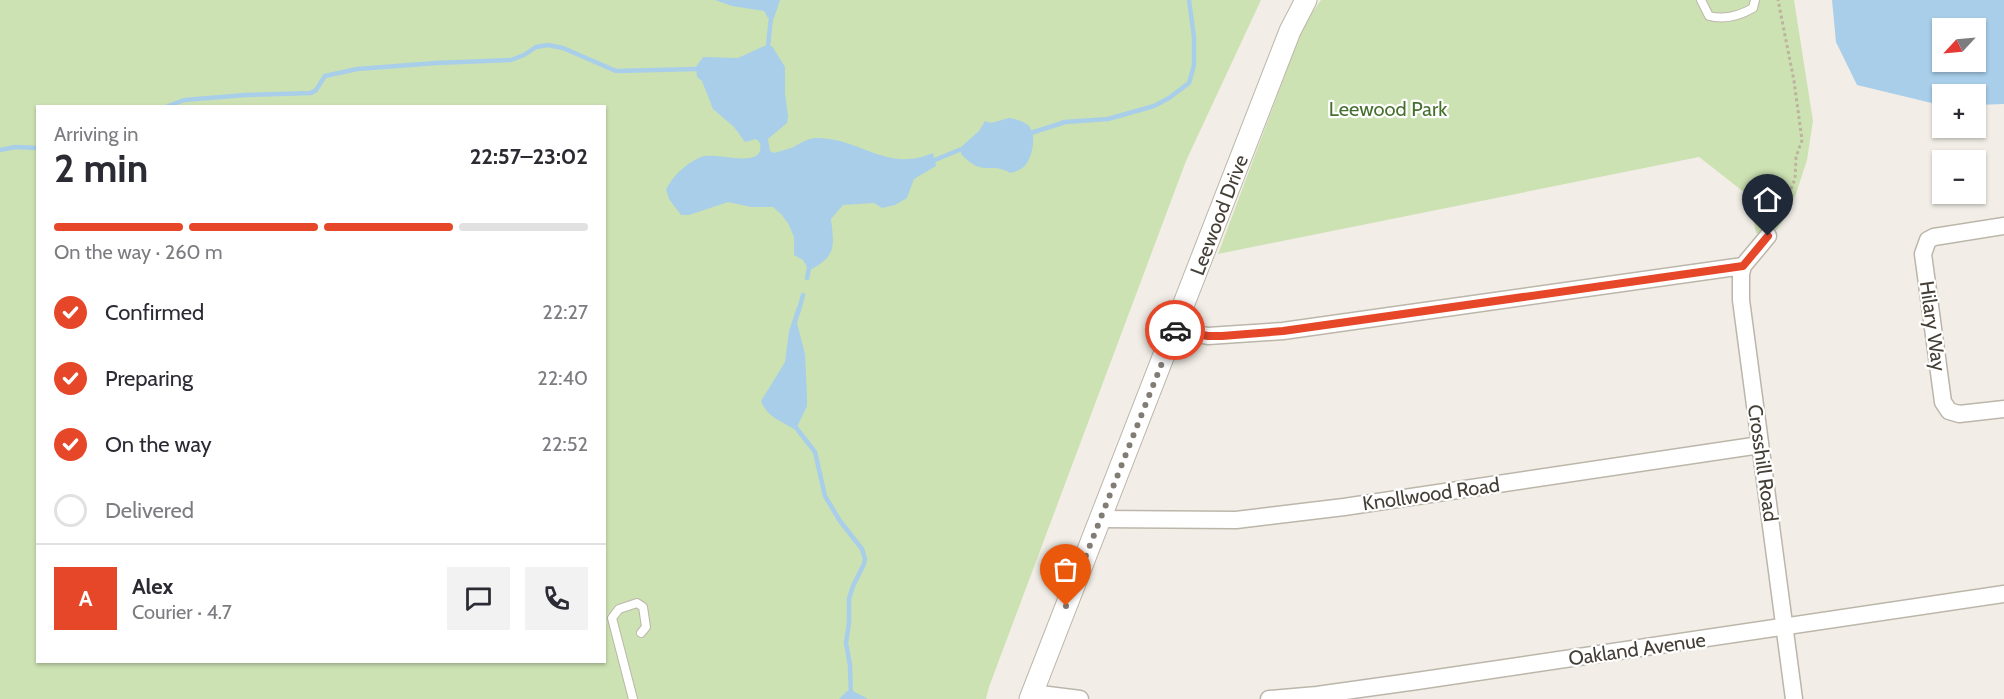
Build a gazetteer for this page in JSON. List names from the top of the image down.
{
  "streets": {
    "street": [
      "Leewood Drive",
      "Hilary Way",
      "Crosshill Road",
      "Knollwood Road",
      "Oakland Avenue"
    ]
  },
  "crossings": [
    ["Leewood Drive", "Knollwood Road"],
    ["Crosshill Road", "Knollwood Road"],
    ["Crosshill Road", "Oakland Avenue"]
  ],
  "parks": ["Leewood Park"],
  "north": "bottom left",
  "page": {
    "map_buttons": ["+", "−"],
    "heading": ["2 min", "Arriving in", "22:57–23:02"],
    "panel": ["Alex", "Courier · 4.7"],
    "bar": "On the way · 260 m",
    "list": [
      ["Confirmed", "22:27"],
      ["Preparing", "22:40"],
      ["On the way", "22:52"],
      "Delivered"
    ],
    "round": "A"
  }
}
